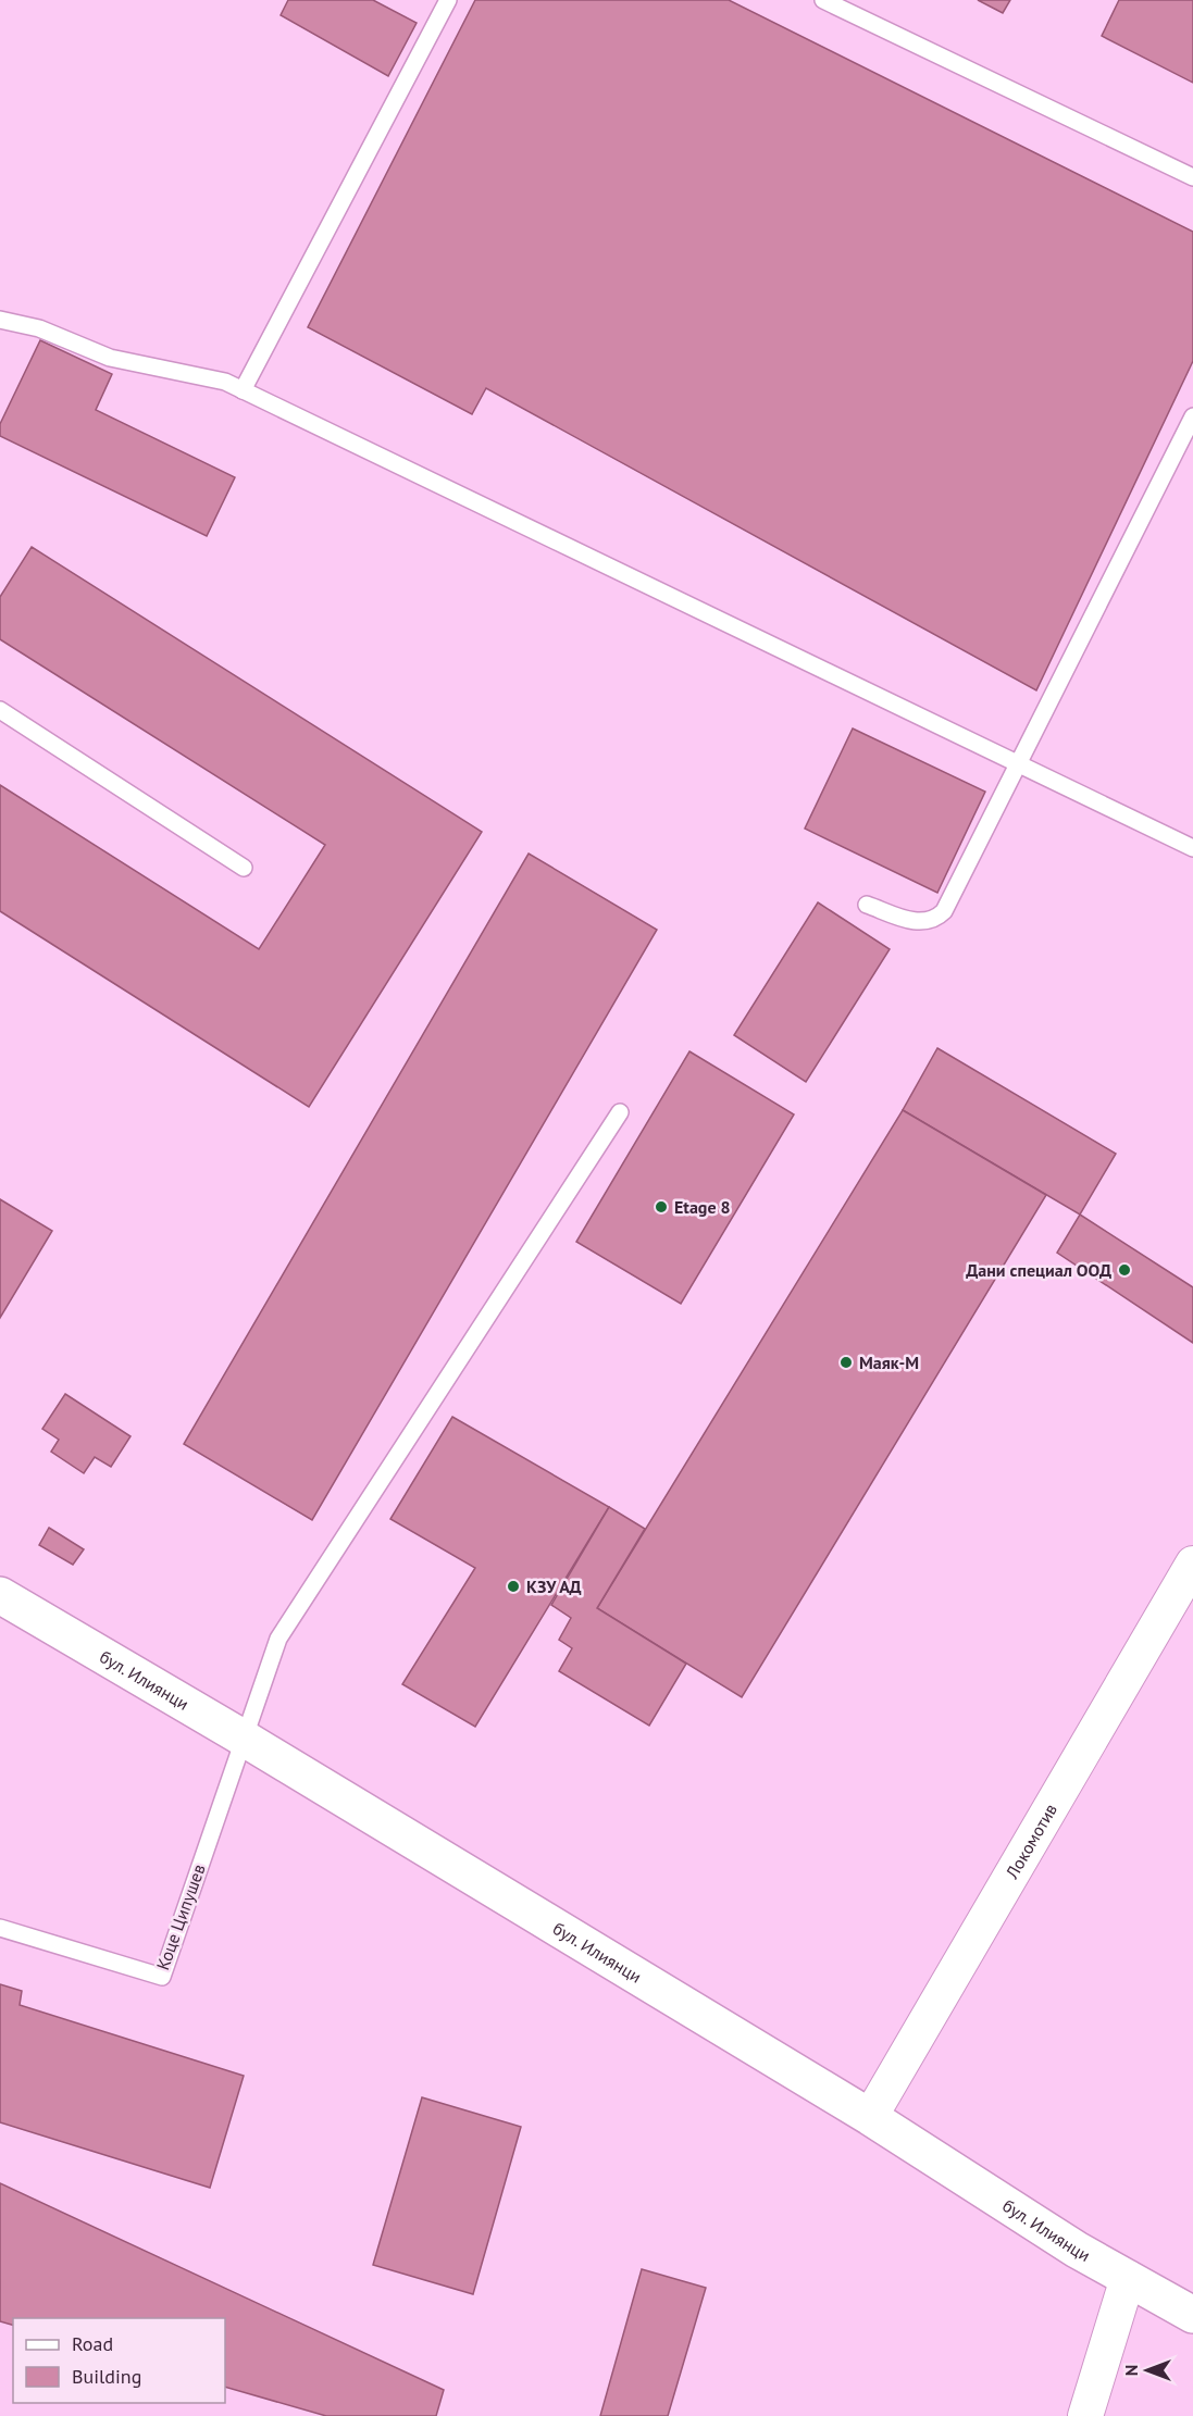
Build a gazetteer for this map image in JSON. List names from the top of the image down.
{
  "streets": {
    "street": ["бул. Илиянци", "Локомотив"],
    "lane": ["Коце Ципушев"]
  },
  "crossings": [
    ["бул. Илиянци", "Локомотив"],
    ["бул. Илиянци", "Коце Ципушев"]
  ],
  "places": [
    "Etage 8",
    "Дани специал ООД",
    "Маяк-М",
    "КЗУ АД"
  ],
  "legend": ["Road", "Building"],
  "north": "left"
}
